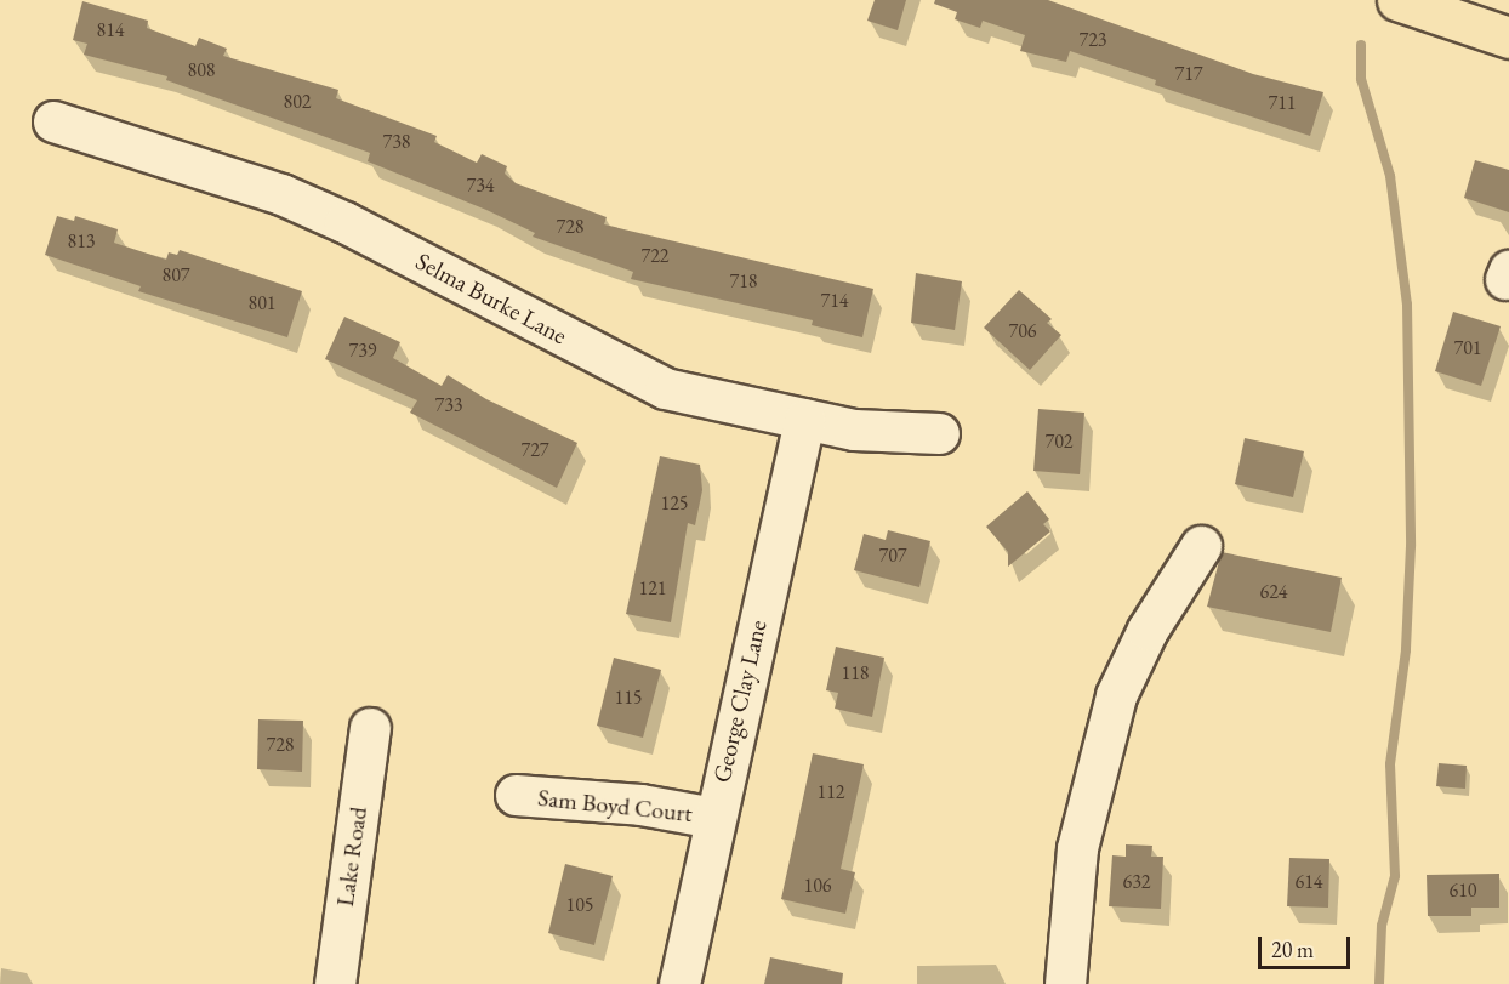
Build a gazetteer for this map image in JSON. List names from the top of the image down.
{
  "streets": {
    "street": [
      "Selma Burke Lane",
      "George Clay Lane",
      "Sam Boyd Court",
      "Lake Road"
    ]
  },
  "crossings": [
    ["Selma Burke Lane", "George Clay Lane"],
    ["George Clay Lane", "Sam Boyd Court"]
  ],
  "house_numbers": [
    "814",
    "723",
    "808",
    "717",
    "802",
    "711",
    "738",
    "734",
    "728",
    "813",
    "722",
    "807",
    "718",
    "714",
    "801",
    "706",
    "701",
    "739",
    "733",
    "702",
    "727",
    "125",
    "707",
    "121",
    "624",
    "118",
    "115",
    "728",
    "112",
    "632",
    "614",
    "106",
    "610",
    "105"
  ],
  "scale_bar": "20 m"
}
